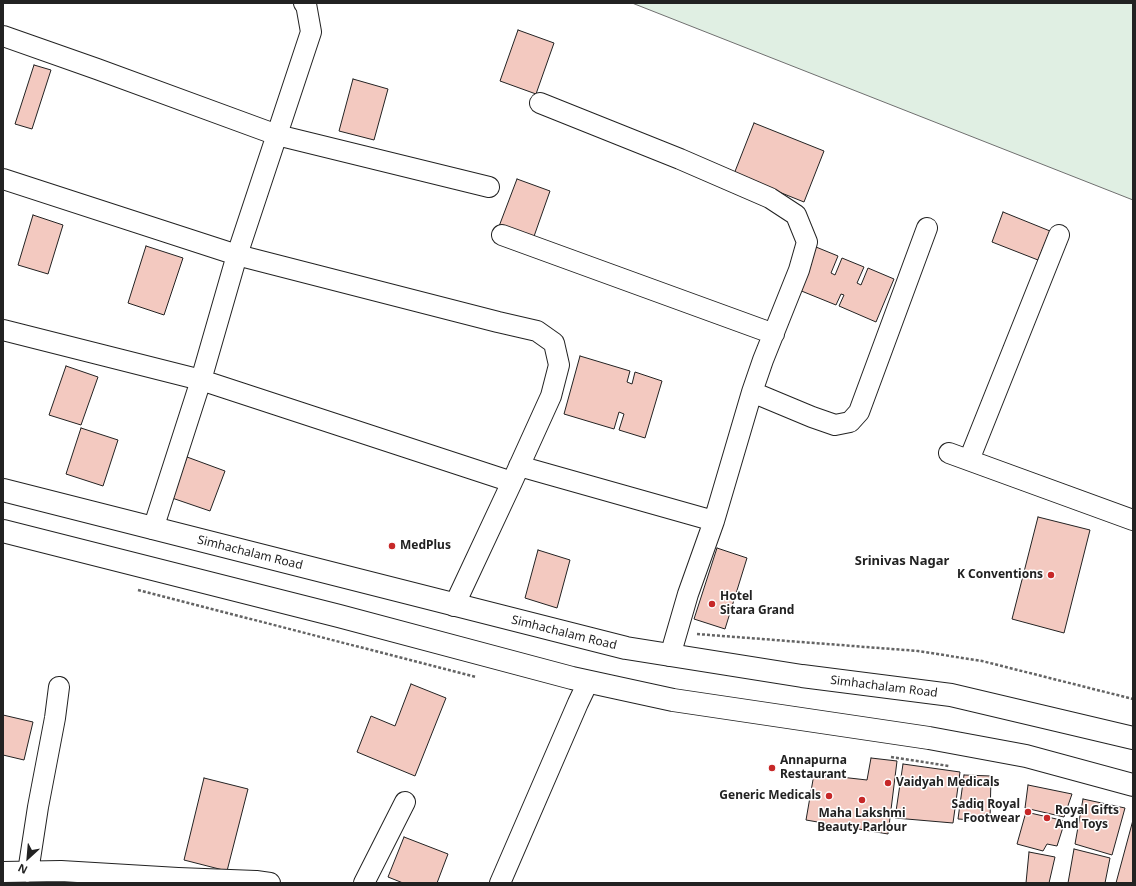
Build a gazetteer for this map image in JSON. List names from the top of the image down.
{
  "streets": {
    "main road": ["Simhachalam Road"]
  },
  "districts": ["Srinivas Nagar"],
  "places": [
    "MedPlus",
    "K Conventions",
    "Hotel Sitara Grand",
    "Annapurna Restaurant",
    "Vaidyah Medicals",
    "Generic Medicals",
    "Maha Lakshmi Beauty Parlour",
    "Sadiq Royal Footwear",
    "Royal Gifts And Toys"
  ],
  "north": "bottom left"
}
